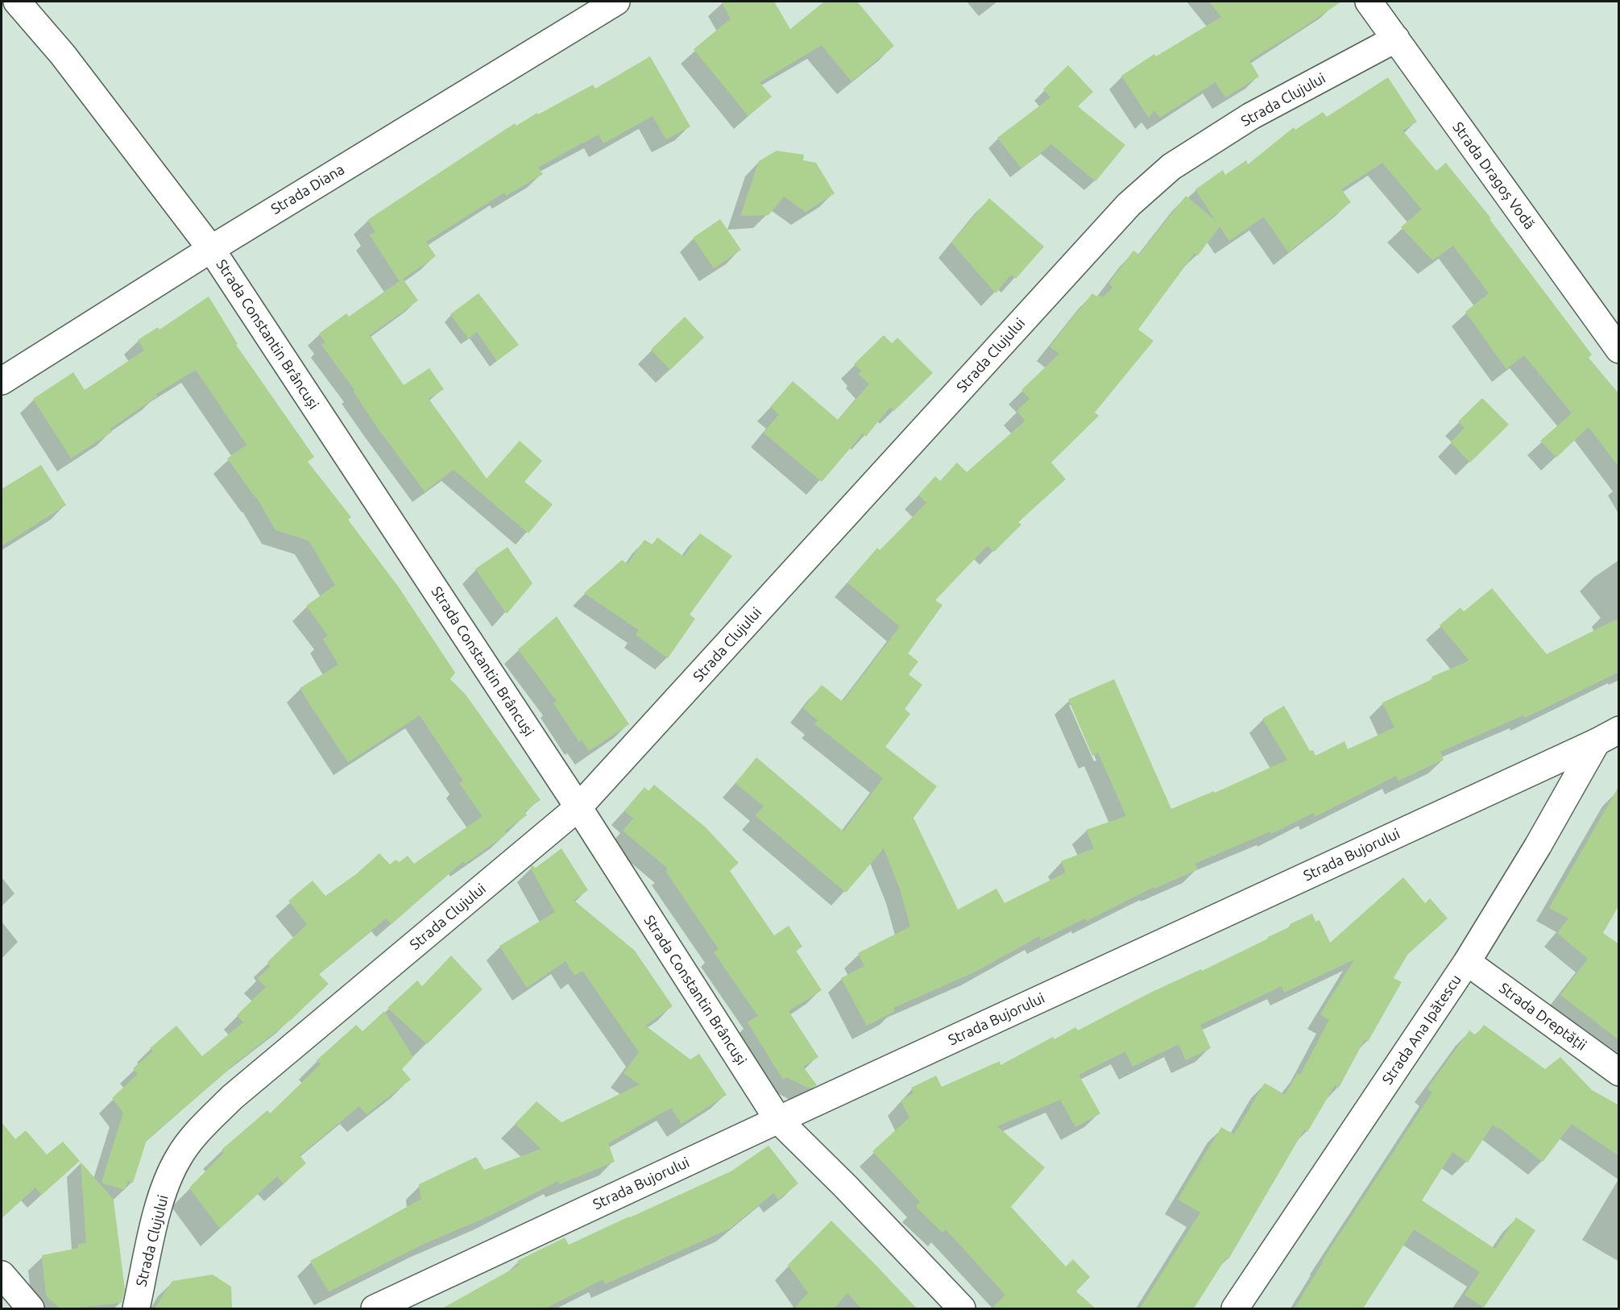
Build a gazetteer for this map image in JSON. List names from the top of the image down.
{
  "streets": {
    "street": [
      "Strada Clujului",
      "Strada Dragoș Vodă",
      "Strada Diana",
      "Strada Constantin Brâncuși",
      "Strada Bujorului",
      "Strada Dreptății",
      "Strada Ana Ipătescu"
    ]
  },
  "crossings": [
    ["Strada Clujului", "Strada Dragoș Vodă"],
    ["Strada Clujului", "Strada Constantin Brâncuși"],
    ["Strada Diana", "Strada Constantin Brâncuși"],
    ["Strada Constantin Brâncuși", "Strada Bujorului"],
    ["Strada Bujorului", "Strada Ana Ipătescu"],
    ["Strada Dreptății", "Strada Ana Ipătescu"]
  ]
}
